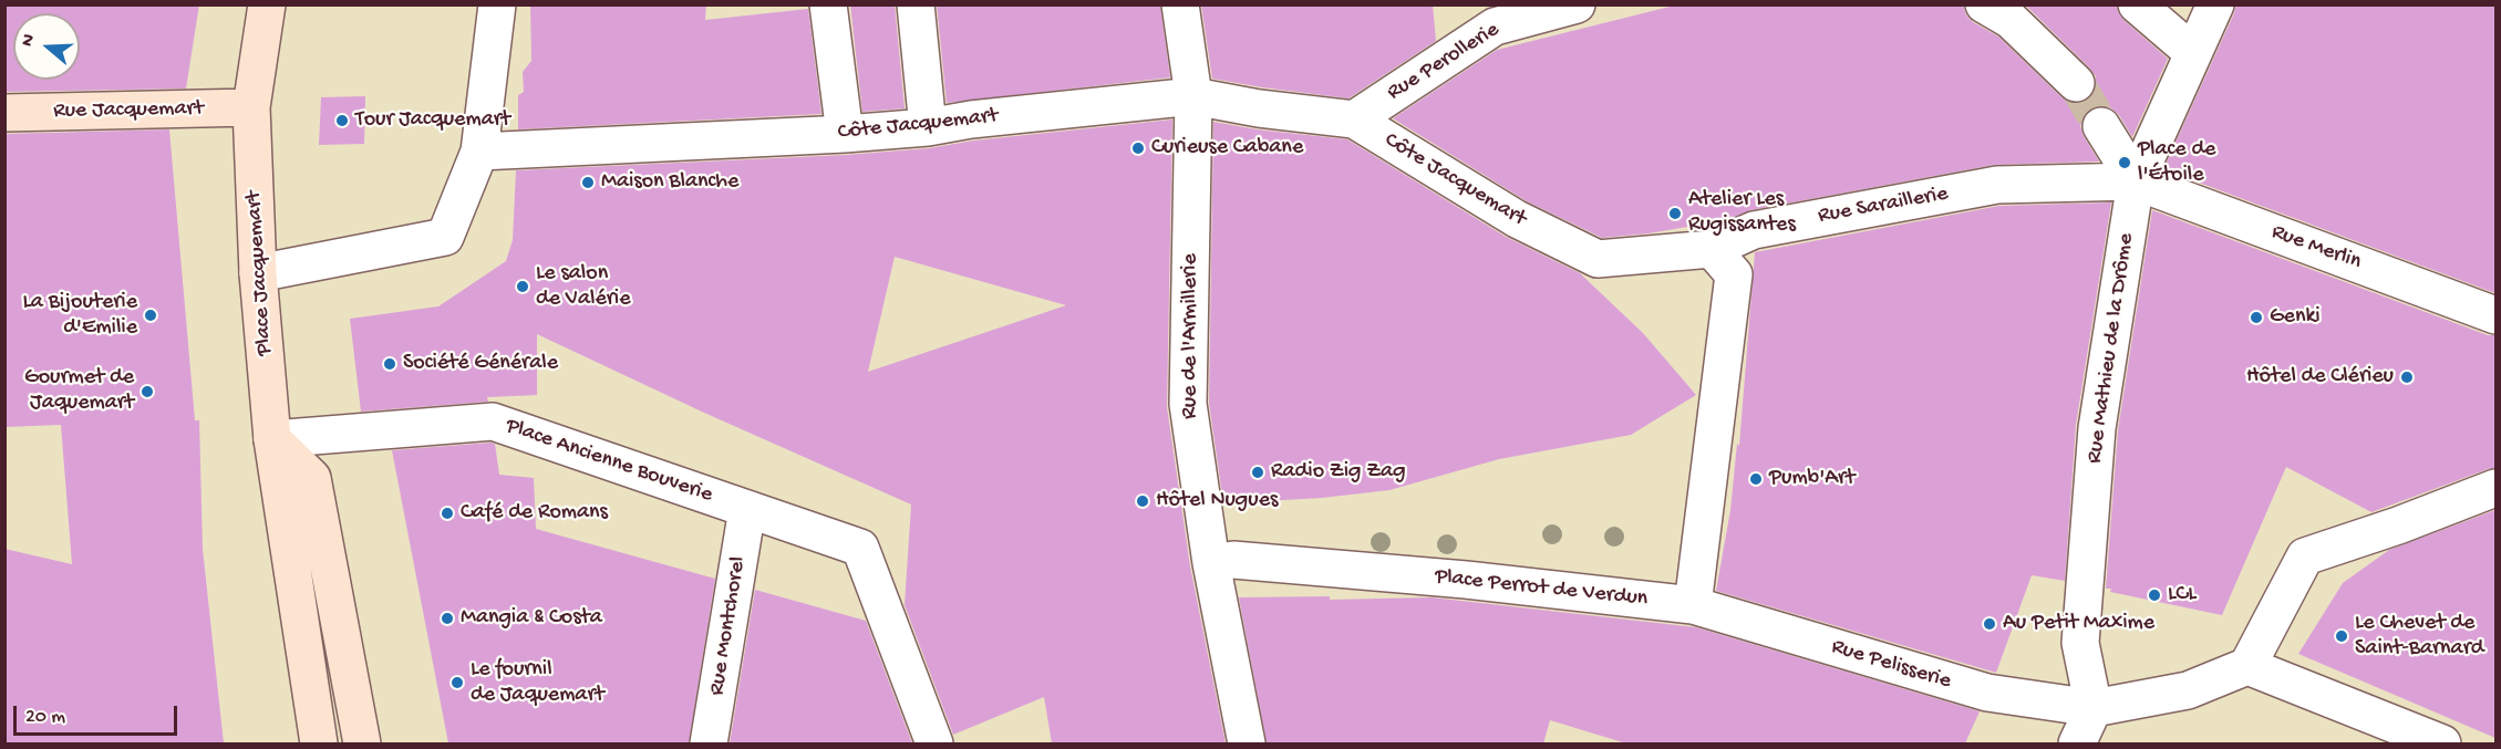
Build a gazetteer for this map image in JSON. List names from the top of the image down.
{
  "streets": {
    "street": [
      "Rue Perollerie",
      "Rue Jacquemart",
      "Côte Jacquemart",
      "Rue Saraillerie",
      "Rue Merlin",
      "Place Jacquemart",
      "Rue de l'Armillerie",
      "Rue Mathieu de la Drôme",
      "Place Ancienne Bouverie",
      "Place Perrot de Verdun",
      "Rue Montchorel",
      "Rue Pelisserie"
    ]
  },
  "crossings": [
    ["Rue Perollerie", "Côte Jacquemart"],
    ["Rue Jacquemart", "Place Jacquemart"],
    ["Côte Jacquemart", "Rue Saraillerie"],
    ["Côte Jacquemart", "Rue de l'Armillerie"],
    ["Rue Saraillerie", "Rue Merlin"],
    ["Rue Saraillerie", "Rue Mathieu de la Drôme"],
    ["Rue Merlin", "Rue Mathieu de la Drôme"],
    ["Place Jacquemart", "Place Ancienne Bouverie"],
    ["Rue de l'Armillerie", "Place Perrot de Verdun"],
    ["Rue Mathieu de la Drôme", "Rue Pelisserie"],
    ["Place Ancienne Bouverie", "Rue Montchorel"],
    ["Place Perrot de Verdun", "Rue Pelisserie"]
  ],
  "places": [
    "Tour Jacquemart",
    "Curieuse Cabane",
    "Place de l'Étoile",
    "Maison Blanche",
    "Atelier Les Rugissantes",
    "Le salon de Valérie",
    "La Bijouterie d'Emilie",
    "Genki",
    "Société Générale",
    "Hôtel de Clérieu",
    "Gourmet de Jaquemart",
    "Radio Zig Zag",
    "Pumb'Art",
    "Hôtel Nugues",
    "Café de Romans",
    "LCL",
    "Mangia & Costa",
    "Au Petit Maxime",
    "Le Chevet de Saint-Barnard",
    "Le fournil de Jaquemart"
  ],
  "scale_bar": "20 m",
  "north": "left"
}
